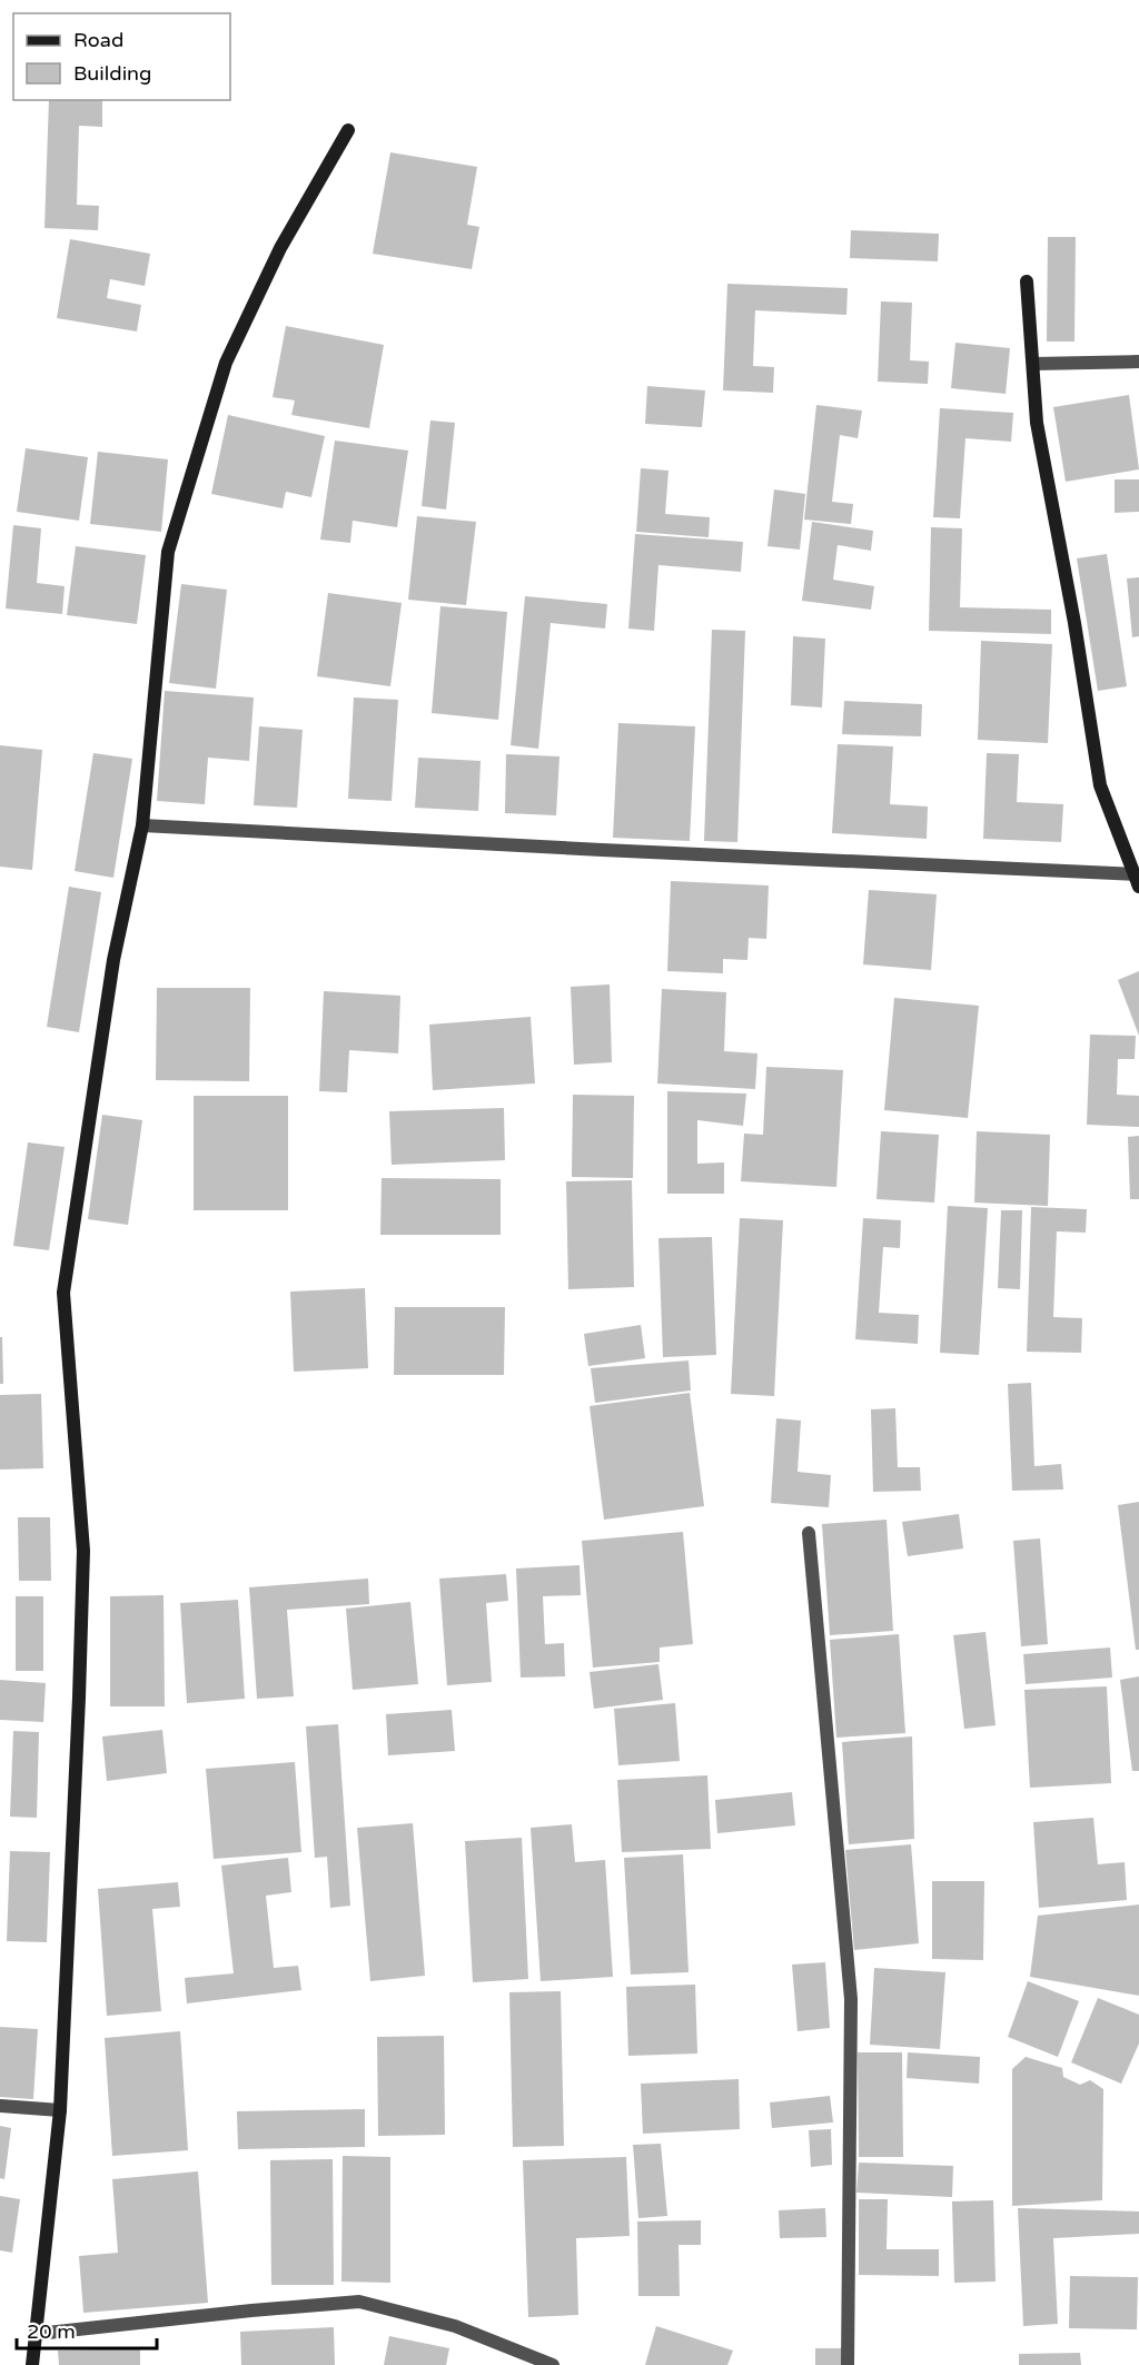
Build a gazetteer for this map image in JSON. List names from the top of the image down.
{
  "legend": ["Road", "Building"],
  "scale_bar": "20 m"
}
